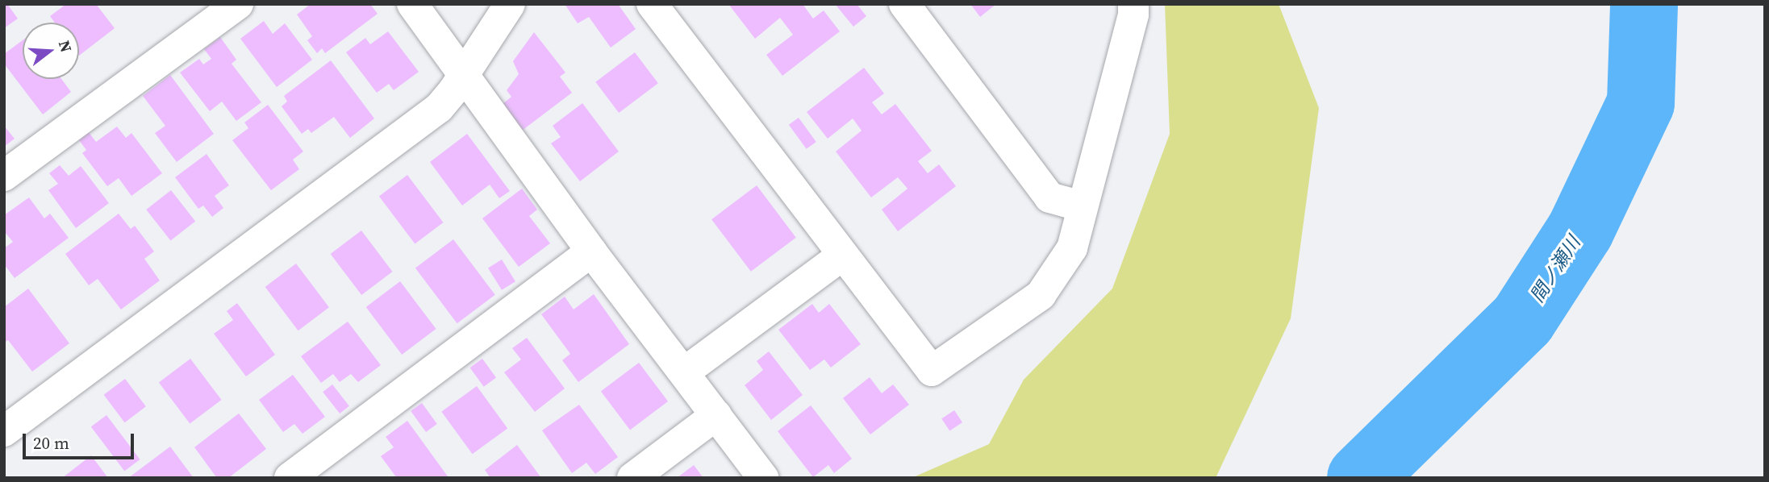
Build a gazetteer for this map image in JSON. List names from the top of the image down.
{
  "water": ["間ノ瀬川"],
  "scale_bar": "20 m",
  "north": "right"
}
